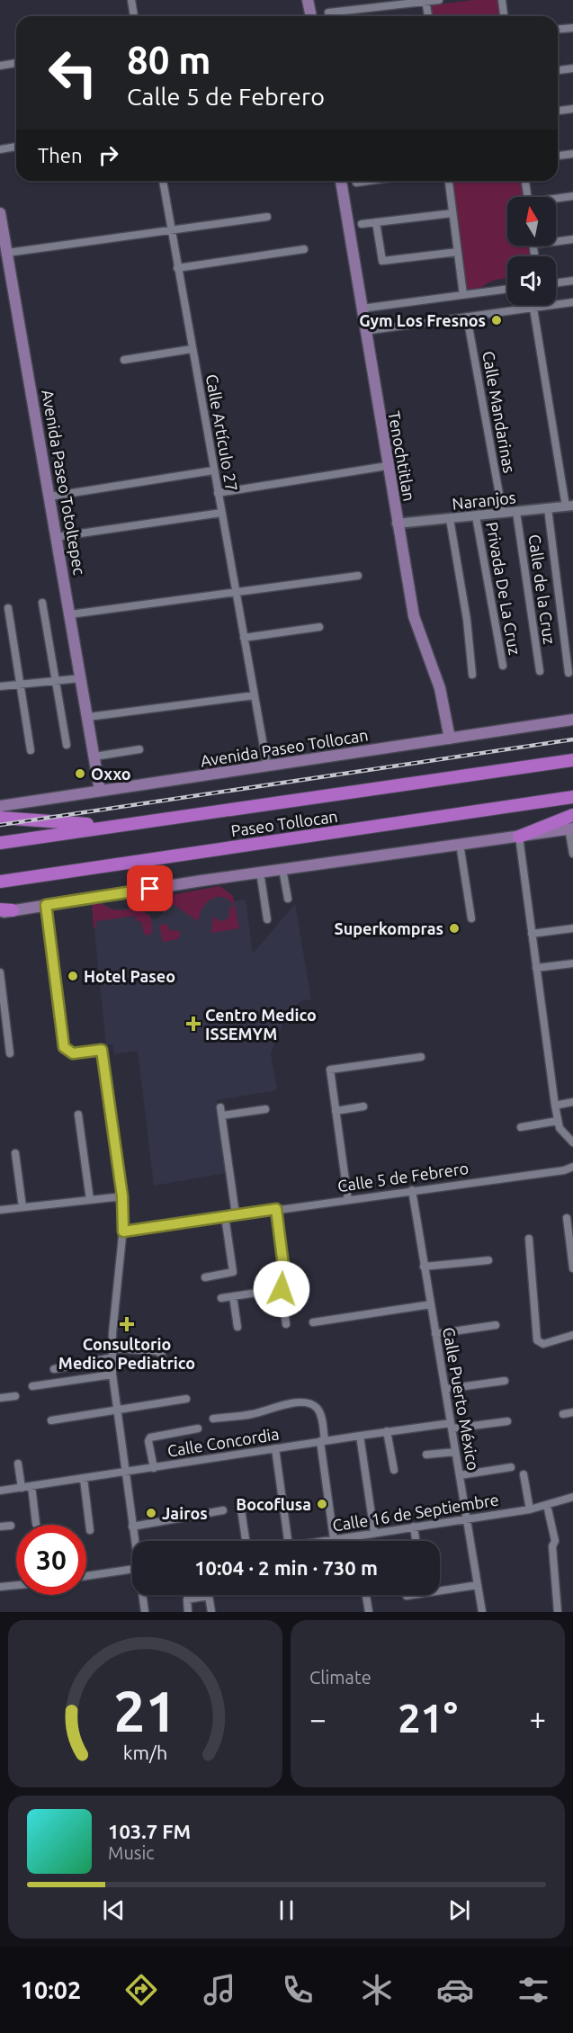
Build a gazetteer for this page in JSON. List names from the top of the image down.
{
  "streets": {
    "highway": ["Paseo Tollocan"],
    "main road": ["Tenochtitlan", "Avenida Paseo Totoltepec", "Avenida Paseo Tollocan"],
    "street": [
      "Calle Mandarinas",
      "Calle Artículo 27",
      "Naranjos",
      "Privada De La Cruz",
      "Calle de la Cruz",
      "Calle 5 de Febrero",
      "Calle Puerto México",
      "Calle Concordia",
      "Calle 16 de Septiembre"
    ]
  },
  "crossings": [
    ["Calle Mandarinas", "Naranjos"],
    ["Calle Artículo 27", "Avenida Paseo Tollocan"],
    ["Tenochtitlan", "Naranjos"],
    ["Tenochtitlan", "Avenida Paseo Tollocan"],
    ["Avenida Paseo Totoltepec", "Avenida Paseo Tollocan"],
    ["Naranjos", "Privada De La Cruz"],
    ["Naranjos", "Calle de la Cruz"],
    ["Calle 5 de Febrero", "Calle Puerto México"],
    ["Calle Puerto México", "Calle Concordia"],
    ["Calle Puerto México", "Calle 16 de Septiembre"]
  ],
  "places": {
    "other": [
      "Gym Los Fresnos",
      "Oxxo",
      "Superkompras",
      "Hotel Paseo",
      "Bocoflusa",
      "Jairos"
    ],
    "health": ["Centro Medico ISSEMYM", "Consultorio Medico Pediatrico"]
  },
  "north": "top",
  "page": {
    "turn": ["80 m", "Calle 5 de Febrero"],
    "then": "Then",
    "limit": "30",
    "trip": "10:04 · 2 min · 730 m",
    "tile": "Climate",
    "heat": ["−", "21°", "+"],
    "song": ["103.7 FM", "Music"],
    "tabs": "10:02",
    "gauge": ["21", "km/h"]
  }
}
